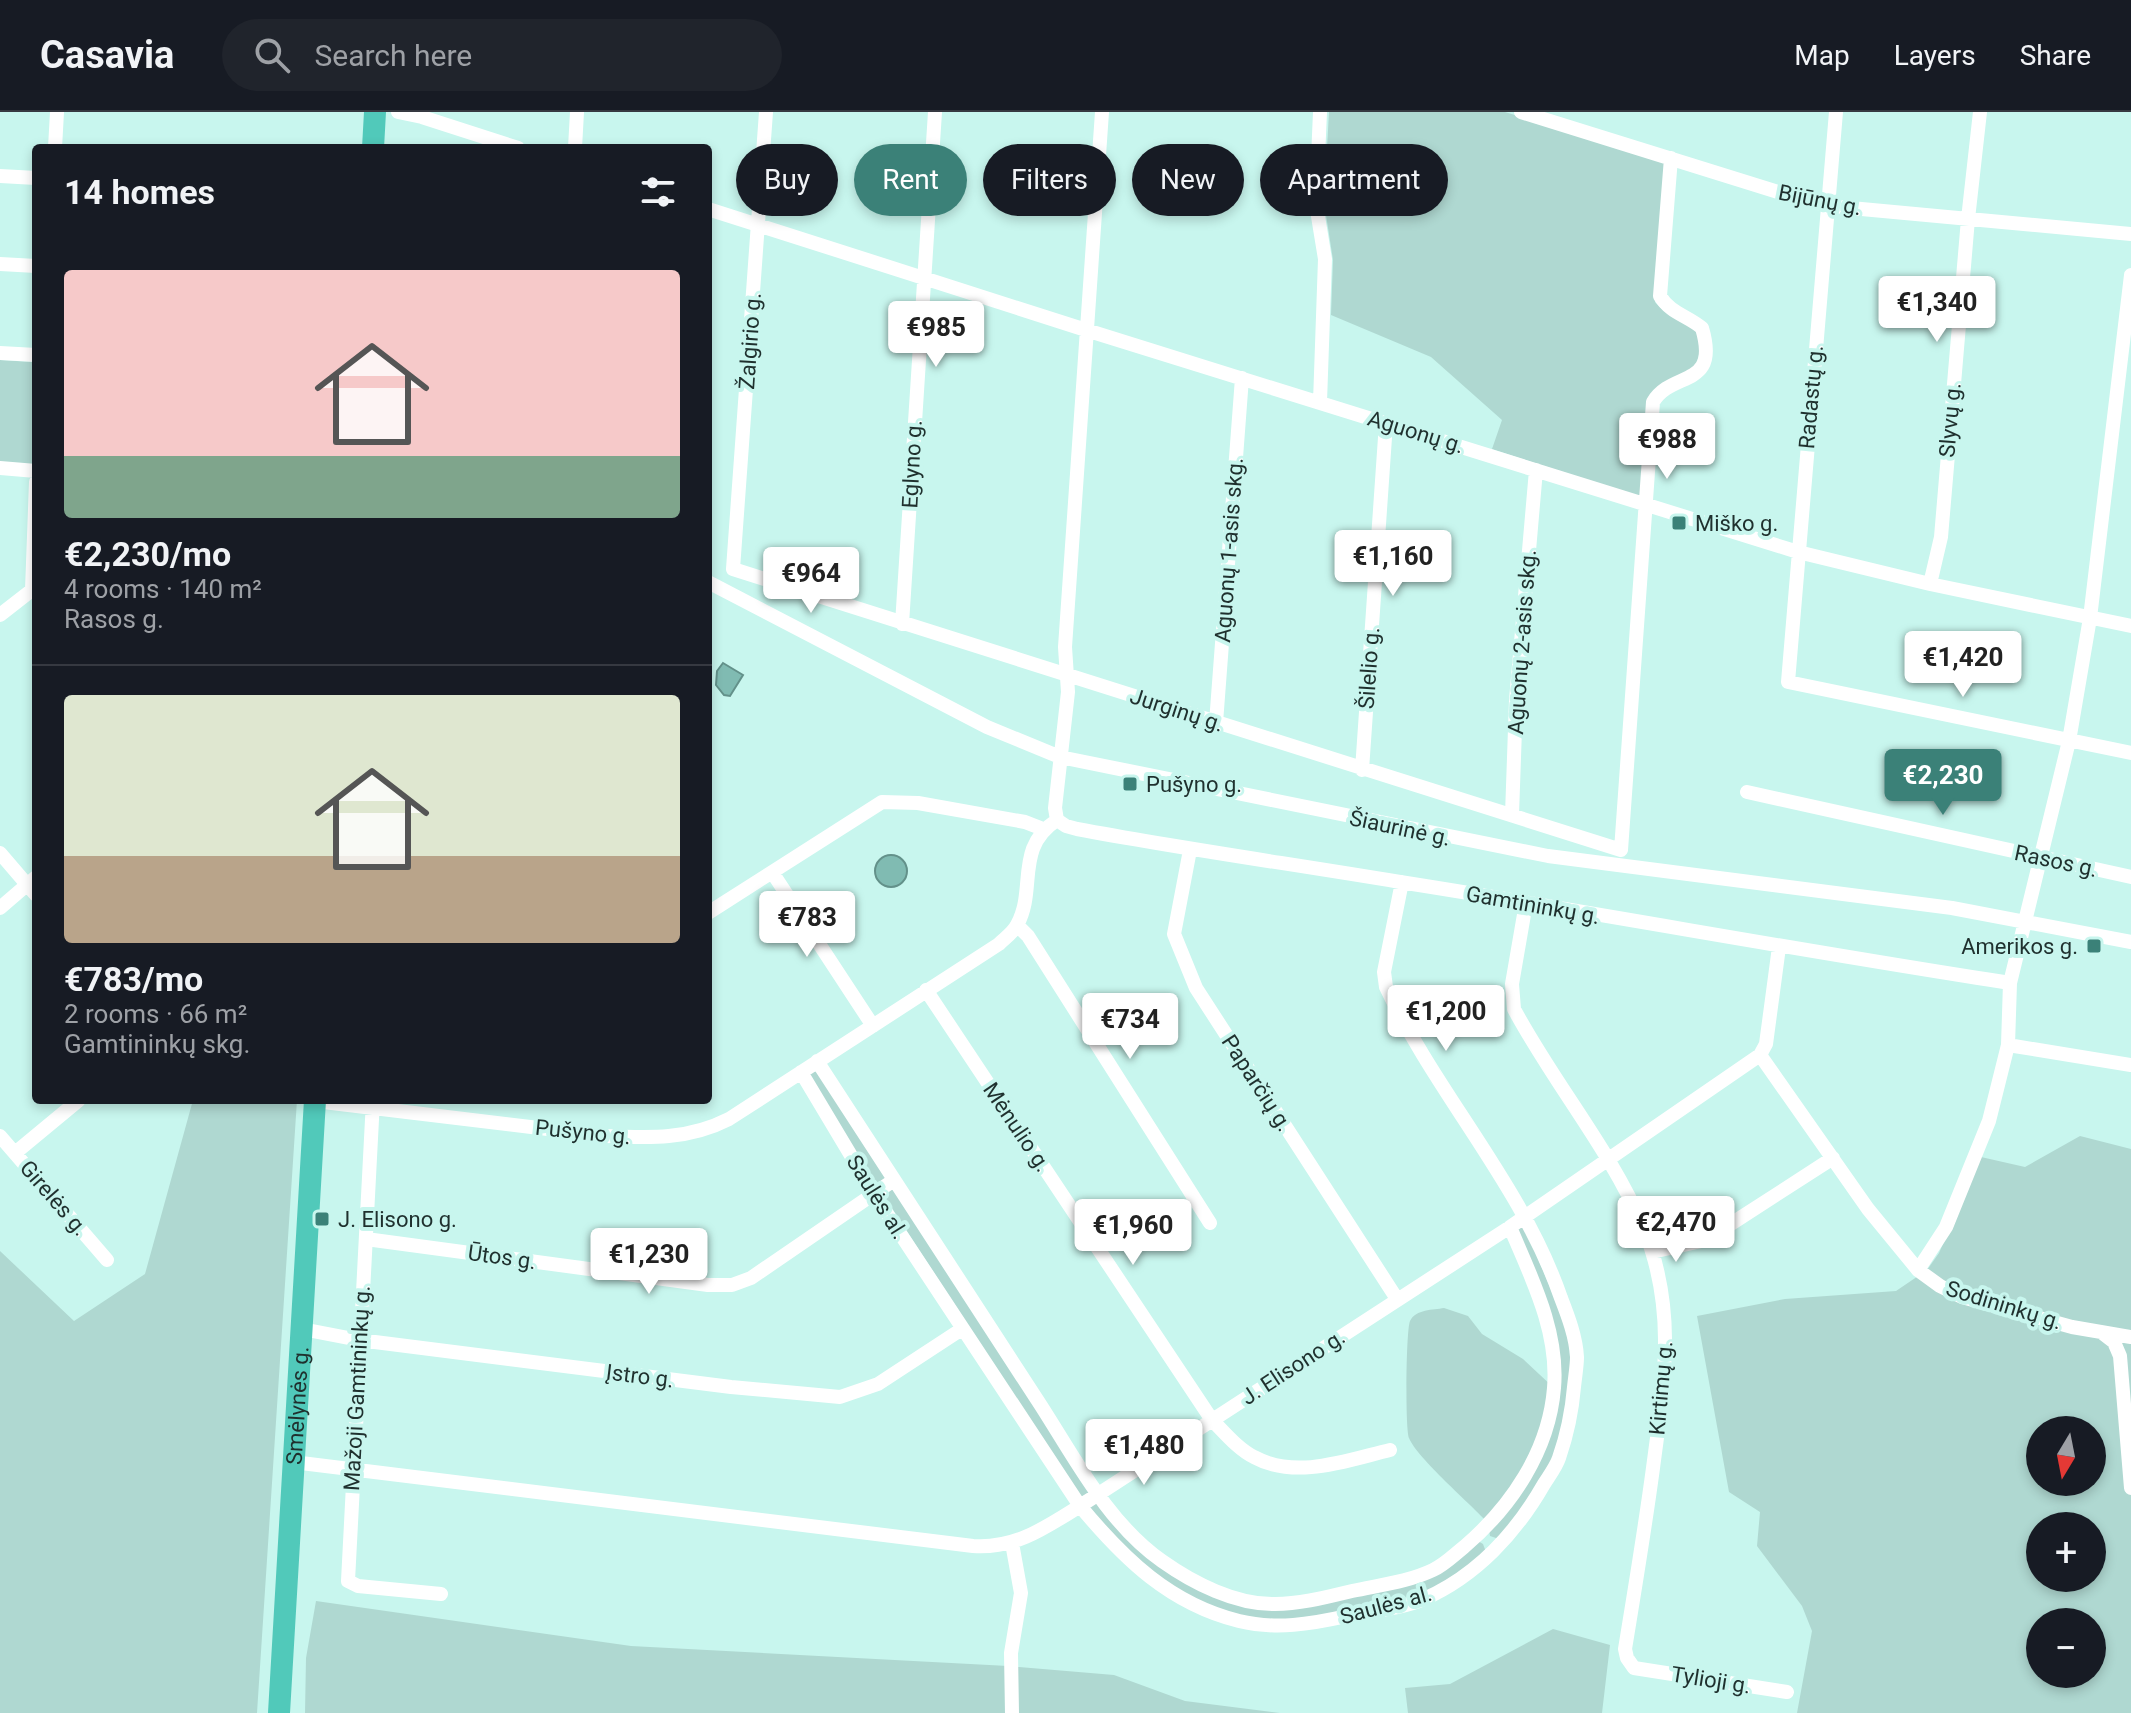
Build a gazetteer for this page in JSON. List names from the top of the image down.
{
  "streets": {
    "highway": ["Smėlynės g."],
    "street": [
      "Bijūnų g.",
      "Žalgirio g.",
      "Radastų g.",
      "Slyvų g.",
      "Aguonų g.",
      "Eglyno g.",
      "Aguonų 1-asis skg.",
      "Aguonų 2-asis skg.",
      "Šilelio g.",
      "Jurginų g.",
      "Šiaurinė g.",
      "Rasos g.",
      "Gamtininkų g.",
      "Paparčių g.",
      "Mėnulio g.",
      "Pušyno g.",
      "Saulės al.",
      "Girelės g.",
      "Ūtos g.",
      "Sodininkų g.",
      "J. Elisono g.",
      "Įstro g.",
      "Mažoji Gamtininkų g.",
      "Kirtimų g.",
      "Tylioji g."
    ]
  },
  "crossings": [
    ["Bijūnų g.", "Radastų g."],
    ["Bijūnų g.", "Slyvų g."],
    ["Žalgirio g.", "Aguonų g."],
    ["Žalgirio g.", "Jurginų g."],
    ["Radastų g.", "Aguonų g."],
    ["Slyvų g.", "Aguonų g."],
    ["Aguonų g.", "Eglyno g."],
    ["Aguonų g.", "Aguonų 1-asis skg."],
    ["Aguonų g.", "Aguonų 2-asis skg."],
    ["Aguonų g.", "Šilelio g."],
    ["Aguonų g.", "Jurginų g."],
    ["Eglyno g.", "Jurginų g."],
    ["Aguonų 1-asis skg.", "Jurginų g."],
    ["Aguonų 2-asis skg.", "Jurginų g."],
    ["Šilelio g.", "Jurginų g."],
    ["Gamtininkų g.", "Paparčių g."],
    ["Gamtininkų g.", "Saulės al."],
    ["Gamtininkų g.", "Kirtimų g."],
    ["Paparčių g.", "J. Elisono g."],
    ["Mėnulio g.", "Pušyno g."],
    ["Mėnulio g.", "J. Elisono g."],
    ["Pušyno g.", "Saulės al."],
    ["Pušyno g.", "Mažoji Gamtininkų g."],
    ["Saulės al.", "Ūtos g."],
    ["Saulės al.", "J. Elisono g."],
    ["Saulės al.", "Įstro g."],
    ["Ūtos g.", "Mažoji Gamtininkų g."],
    ["Sodininkų g.", "J. Elisono g."],
    ["J. Elisono g.", "Mažoji Gamtininkų g."],
    ["J. Elisono g.", "Kirtimų g."],
    ["J. Elisono g.", "Smėlynės g."],
    ["Įstro g.", "Mažoji Gamtininkų g."],
    ["Įstro g.", "Smėlynės g."],
    ["Kirtimų g.", "Tylioji g."]
  ],
  "places": {
    "transit": [
      "Miško g.",
      "Pušyno g.",
      "Amerikos g.",
      "J. Elisono g."
    ]
  },
  "north": "bottom",
  "page": {
    "header": "Casavia",
    "search": "Search here",
    "nav": ["Map", "Layers", "Share"],
    "chip": [
      "Buy",
      "Rent",
      "Filters",
      "New",
      "Apartment"
    ],
    "heading": "14 homes",
    "list": [
      {
        "name": "€2,230/mo",
        "note": "4 rooms · 140 m² · Rasos g."
      },
      {
        "name": "€783/mo",
        "note": "2 rooms · 66 m² · Gamtininkų skg."
      }
    ],
    "price": [
      "€1,340",
      "€985",
      "€988",
      "€1,160",
      "€964",
      "€1,420",
      "€2,230",
      "€783",
      "€1,200",
      "€734",
      "€2,470",
      "€1,960",
      "€1,230",
      "€1,480"
    ],
    "map_buttons": ["+", "−"]
  }
}
